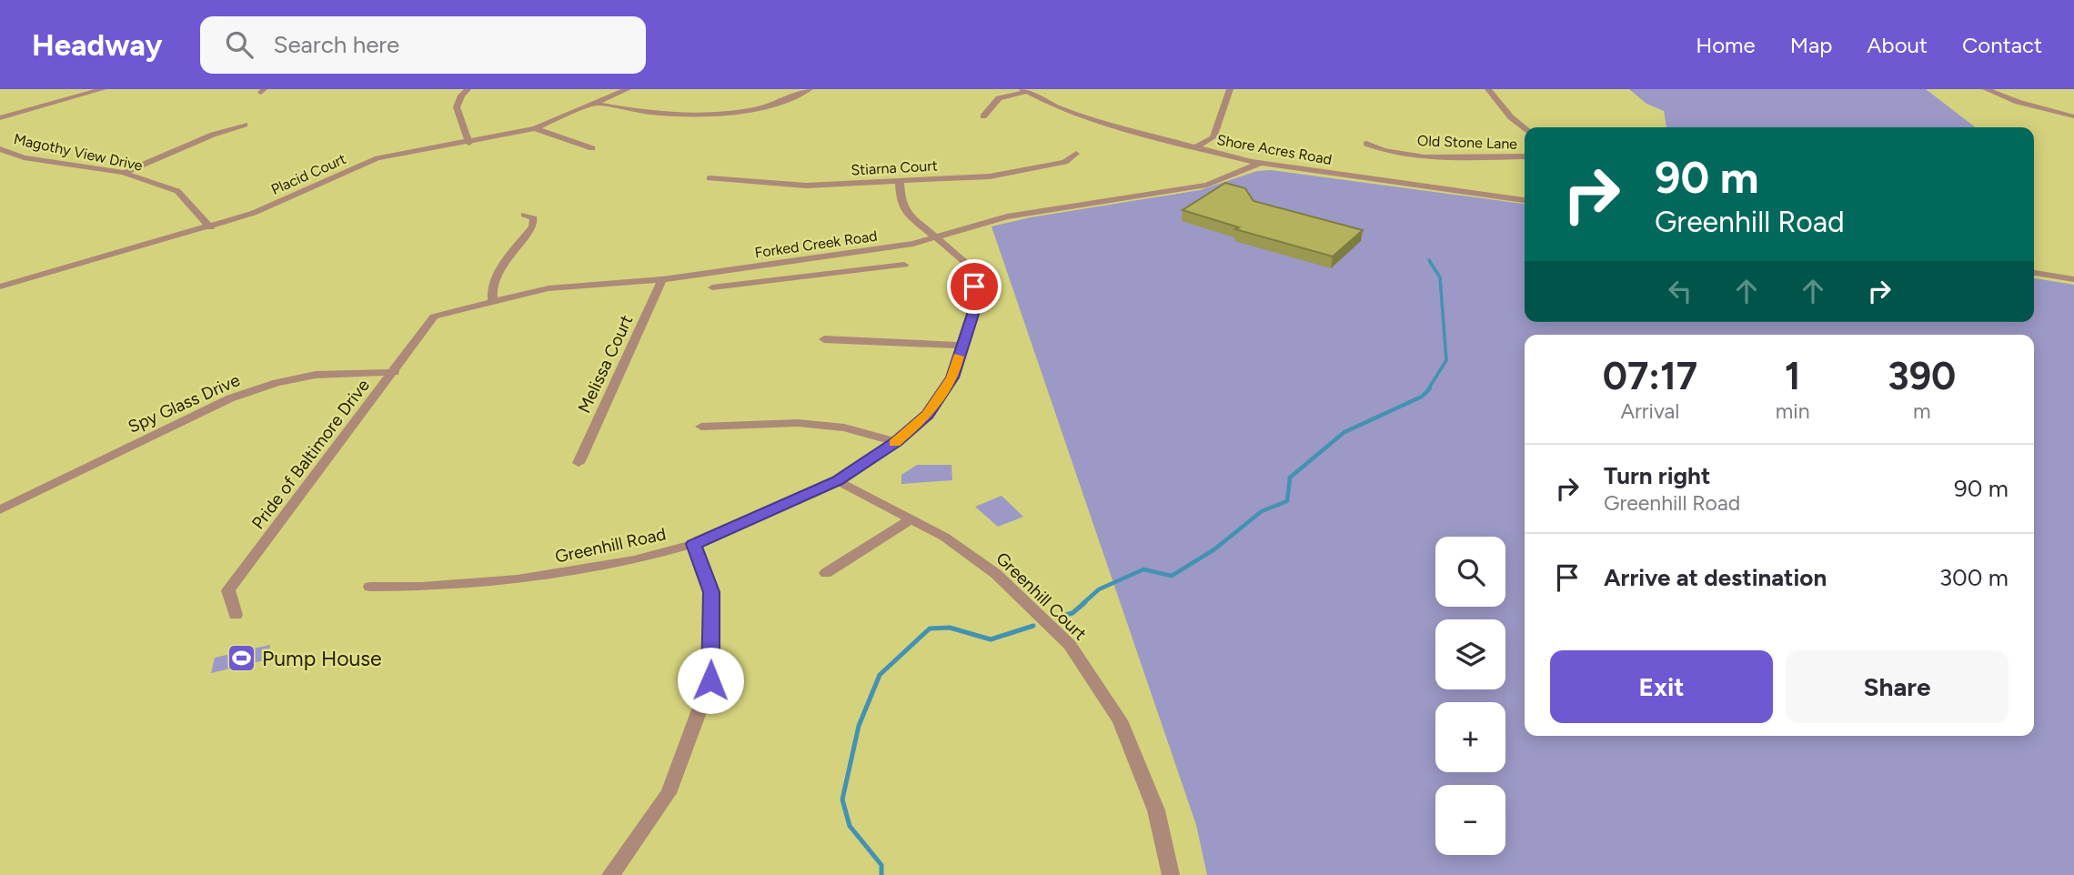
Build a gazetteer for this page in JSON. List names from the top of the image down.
{
  "streets": {
    "street": [
      "Old Stone Lane",
      "Shore Acres Road",
      "Magothy View Drive",
      "Stiarna Court",
      "Placid Court",
      "Forked Creek Road",
      "Melissa Court",
      "Spy Glass Drive",
      "Pride of Baltimore Drive",
      "Greenhill Road",
      "Greenhill Court"
    ]
  },
  "crossings": [
    ["Shore Acres Road", "Forked Creek Road"],
    ["Magothy View Drive", "Placid Court"],
    ["Stiarna Court", "Greenhill Road"],
    ["Forked Creek Road", "Melissa Court"],
    ["Forked Creek Road", "Pride of Baltimore Drive"],
    ["Forked Creek Road", "Greenhill Road"],
    ["Spy Glass Drive", "Pride of Baltimore Drive"],
    ["Greenhill Road", "Greenhill Court"]
  ],
  "places": {
    "sports": ["Pump House"]
  },
  "page": {
    "header": "Headway",
    "search": "Search here",
    "nav": [
      "Home",
      "Map",
      "About",
      "Contact"
    ],
    "turn": ["90 m", "Greenhill Road"],
    "eta": [
      "07:17",
      "Arrival",
      "1",
      "min",
      "390",
      "m"
    ],
    "list": [
      {
        "name": "Turn right",
        "note": "Greenhill Road",
        "value": "90 m"
      },
      {
        "name": "Arrive at destination",
        "value": "300 m"
      }
    ],
    "map_buttons": ["+", "−"],
    "buttons": ["Exit", "Share"]
  }
}
